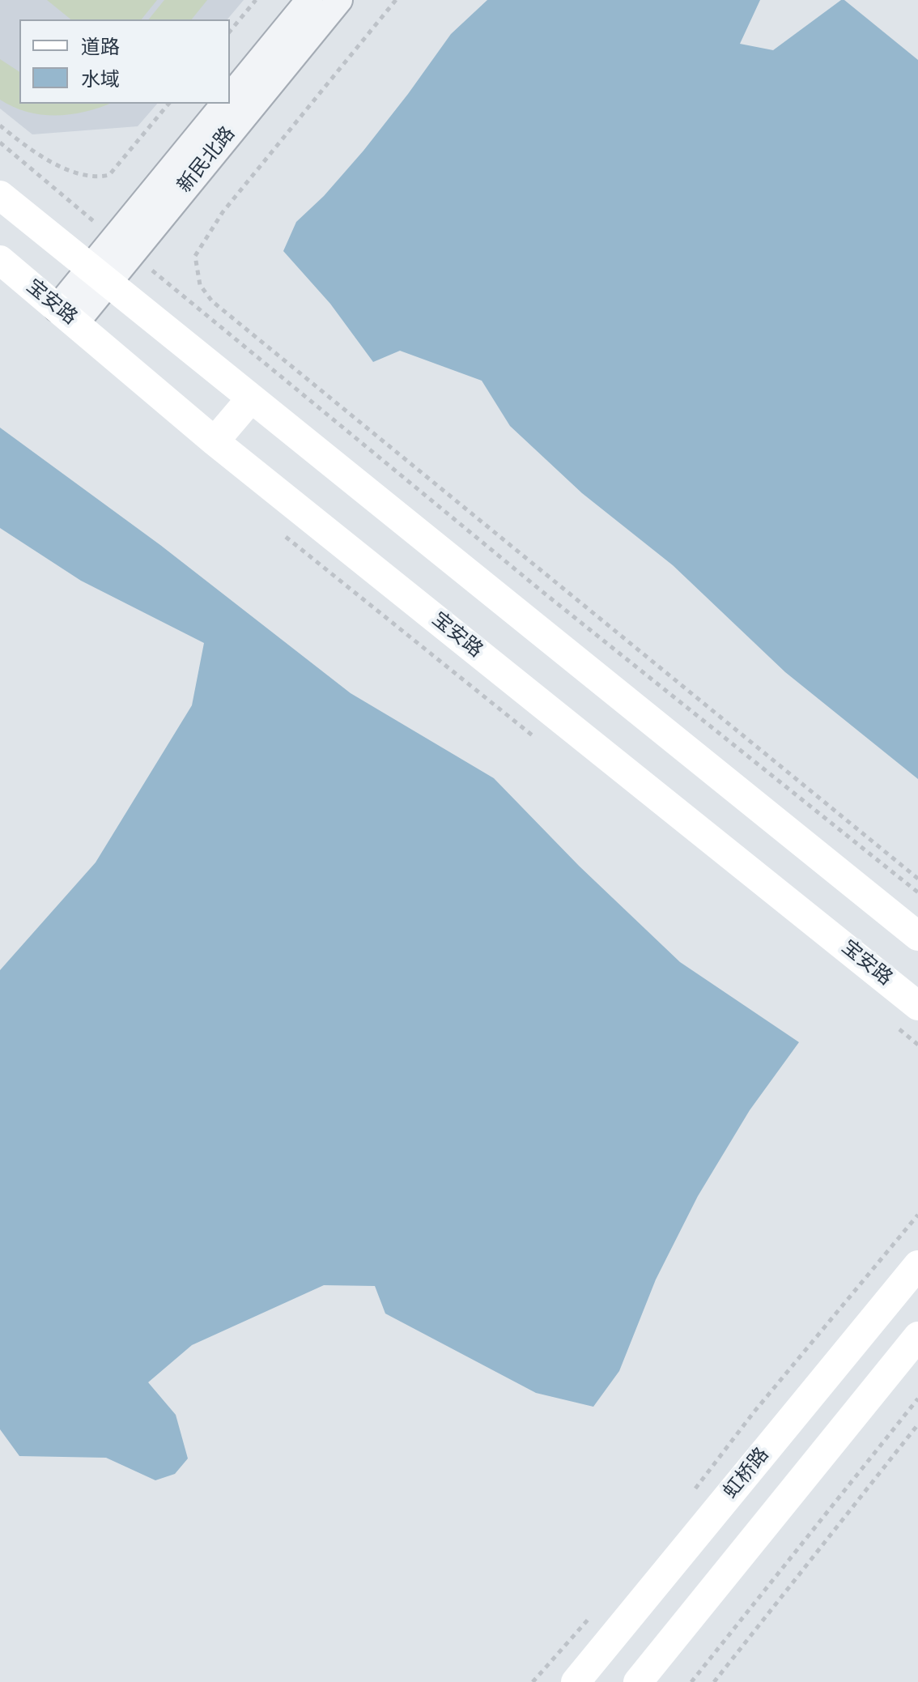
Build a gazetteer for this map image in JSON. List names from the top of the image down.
{
  "streets": {
    "main road": ["宝安路", "虹桥路"],
    "street": ["新民北路"]
  },
  "crossings": [
    ["新民北路", "宝安路"]
  ],
  "legend": ["道路", "水域"]
}
